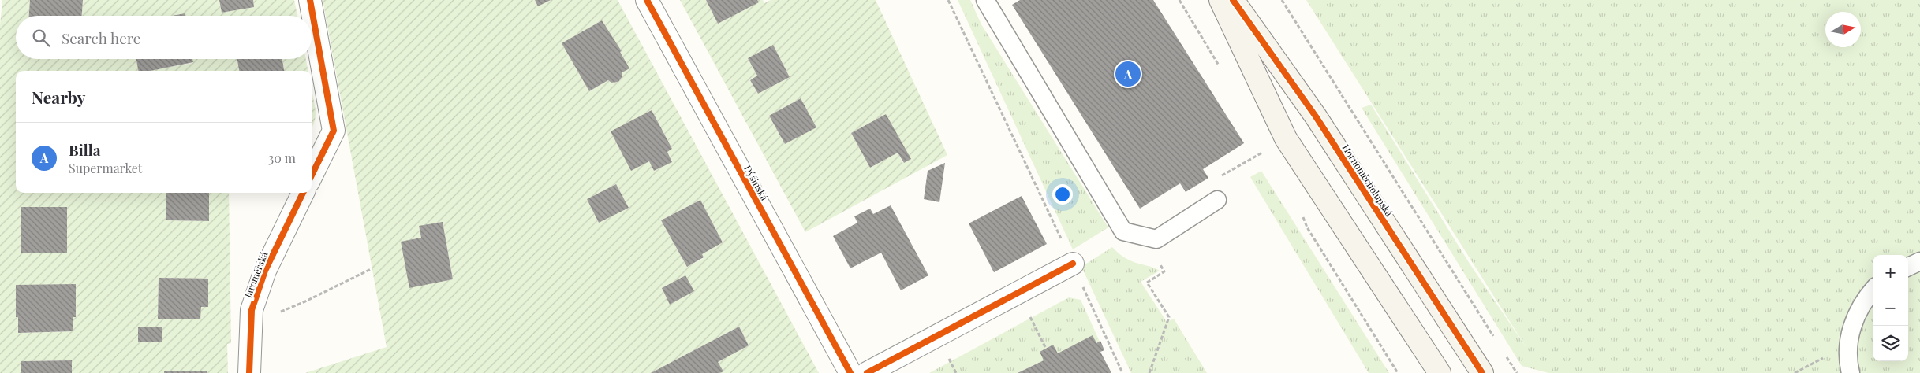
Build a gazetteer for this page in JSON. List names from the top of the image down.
{
  "streets": {
    "street": ["Hornoměcholupská", "Dýšinská", "Jaroměřská"]
  },
  "north": "right",
  "page": {
    "search": "Search here",
    "pins": "A",
    "heading": "Nearby",
    "list": [
      {
        "mark": "A",
        "name": "Billa",
        "note": "Supermarket",
        "value": "30 m"
      }
    ],
    "map_buttons": ["+", "−"]
  }
}
